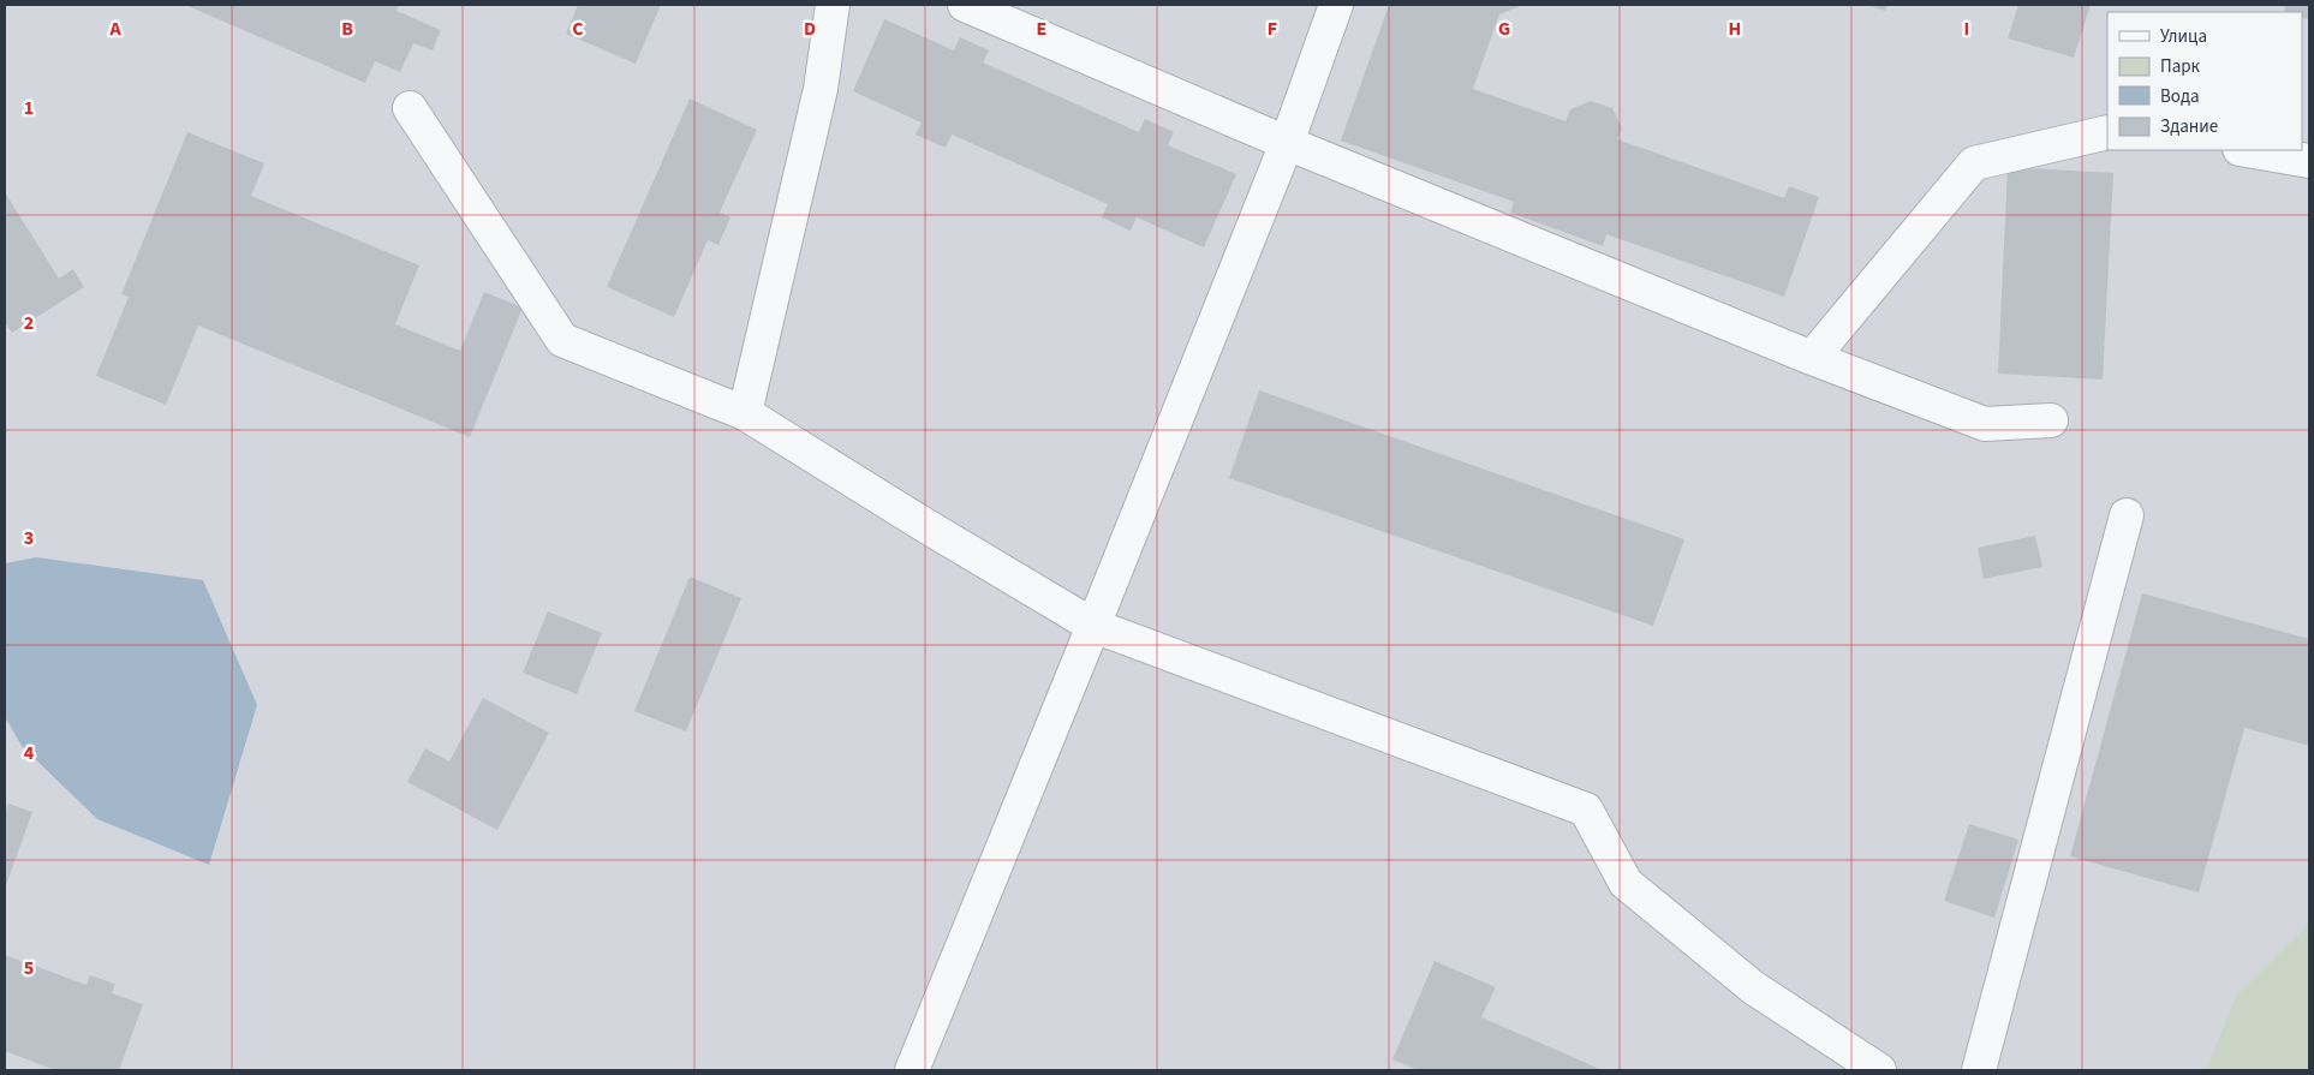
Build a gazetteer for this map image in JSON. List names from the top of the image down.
{
  "legend": [
    "Улица",
    "Парк",
    "Вода",
    "Здание"
  ],
  "grid": {
    "columns": [
      "A",
      "B",
      "C",
      "D",
      "E",
      "F",
      "G",
      "H",
      "I"
    ],
    "rows": [
      "1",
      "2",
      "3",
      "4",
      "5"
    ]
  }
}
